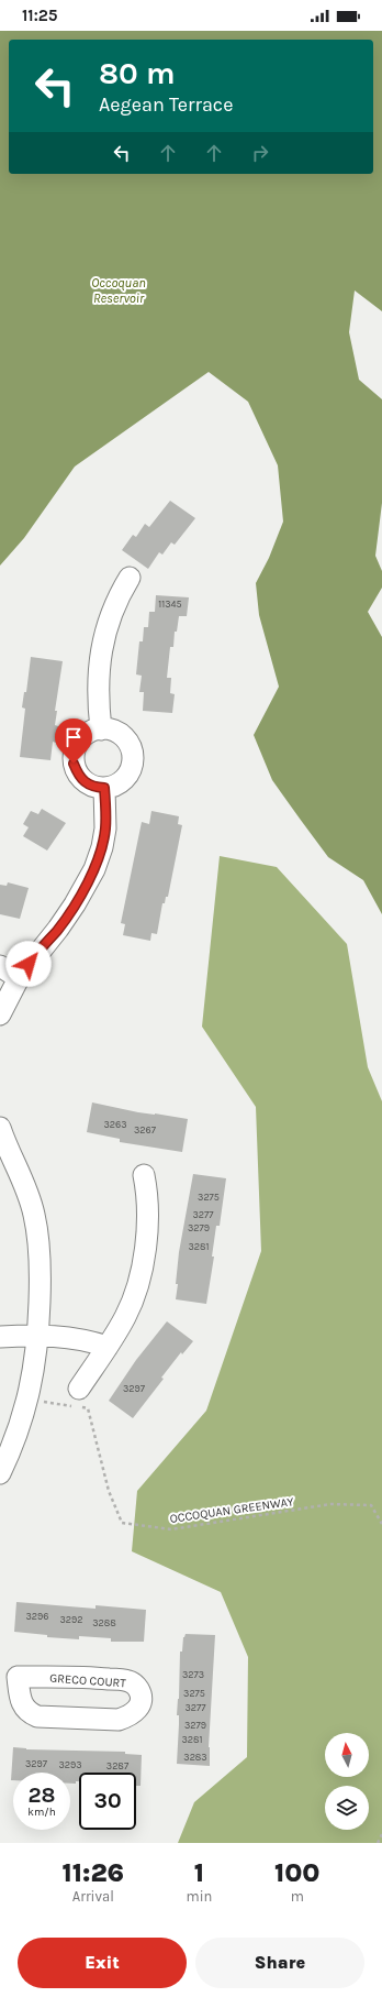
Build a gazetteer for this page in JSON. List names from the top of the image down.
{
  "streets": {
    "street": ["GRECO COURT"],
    "path": ["OCCOQUAN GREENWAY"]
  },
  "water": ["Occoquan Reservoir"],
  "house_numbers": [
    "11345",
    "3263",
    "3267",
    "3275",
    "3277",
    "3279",
    "3281",
    "3297",
    "3296",
    "3292",
    "3288",
    "3273",
    "3275",
    "3277",
    "3279",
    "3281",
    "3283",
    "3297",
    "3293",
    "3287"
  ],
  "north": "top",
  "page": {
    "status": "11:25",
    "turn": ["80 m", "Aegean Terrace"],
    "speed": "28 km/h",
    "limit": "30",
    "eta": [
      "11:26",
      "Arrival",
      "1",
      "min",
      "100",
      "m"
    ],
    "buttons": ["Exit", "Share"]
  }
}
